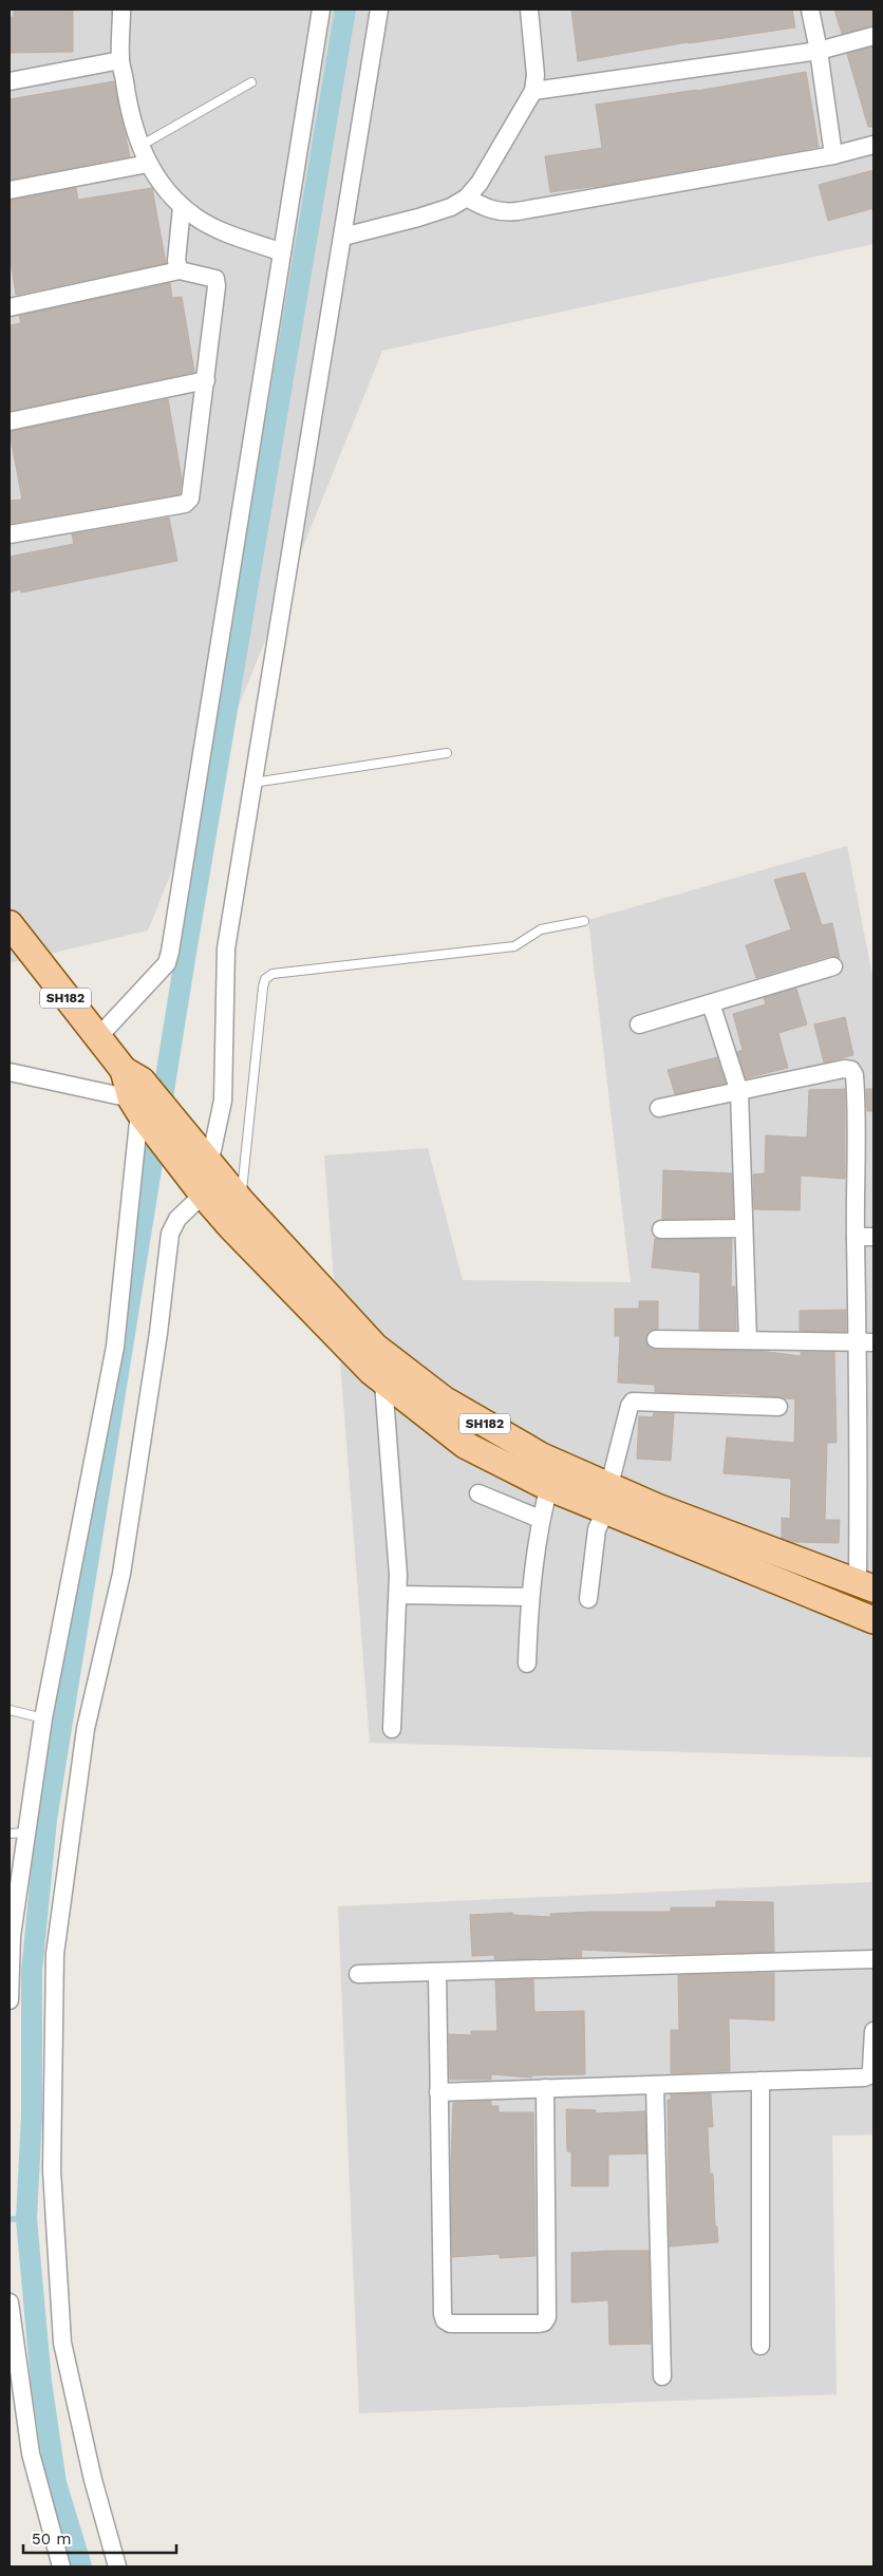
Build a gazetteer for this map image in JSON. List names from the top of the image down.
{
  "streets": {
    "main road": ["SH182"]
  },
  "scale_bar": "50 m"
}
